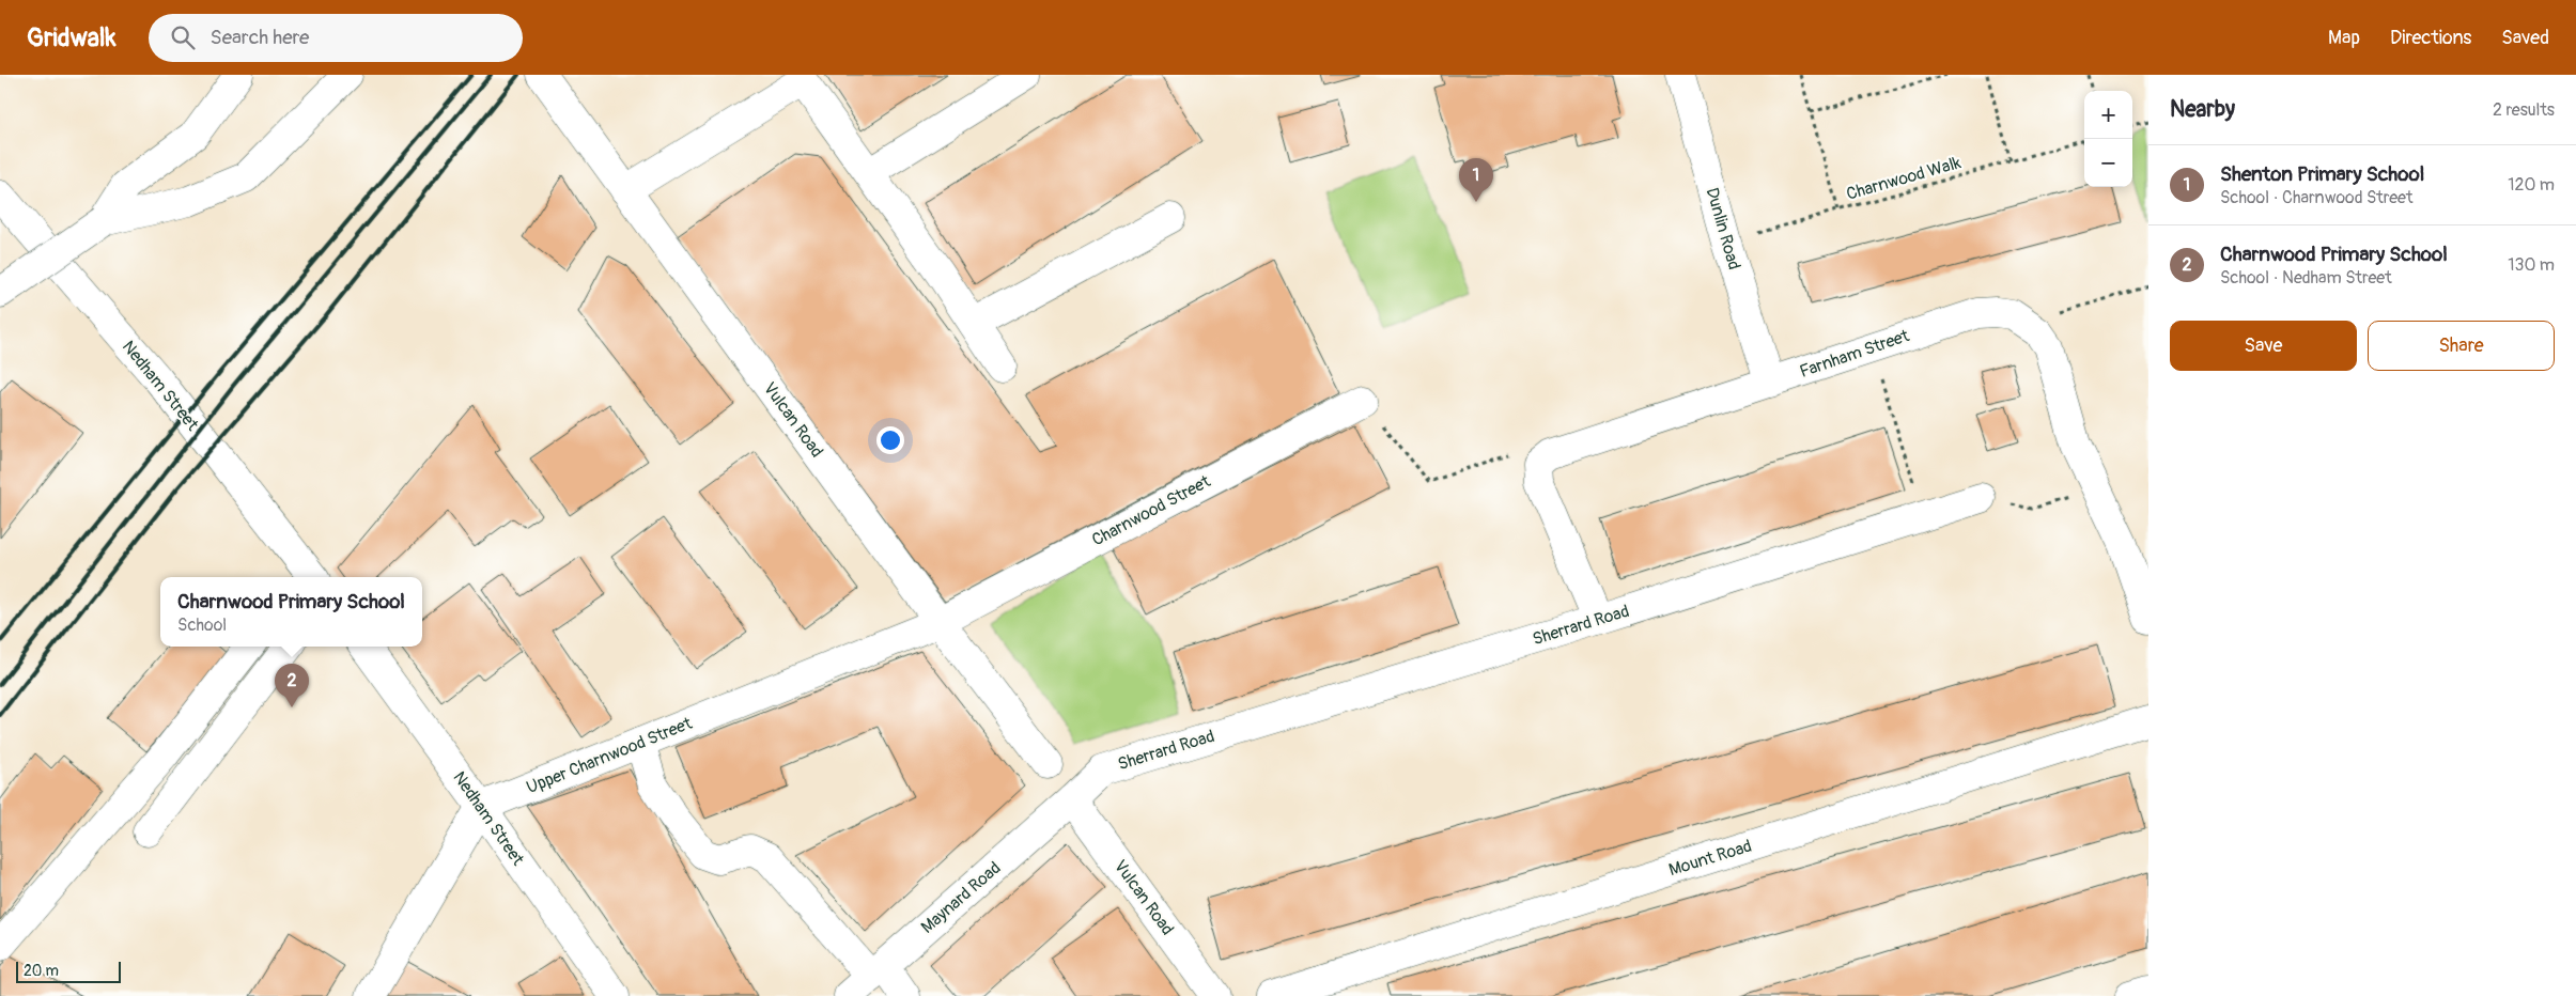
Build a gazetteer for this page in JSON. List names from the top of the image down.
{
  "streets": {
    "street": [
      "Dunlin Road",
      "Farnham Street",
      "Nedham Street",
      "Vulcan Road",
      "Charnwood Street",
      "Sherrard Road",
      "Upper Charnwood Street",
      "Mount Road",
      "Maynard Road"
    ],
    "path": ["Charnwood Walk"]
  },
  "crossings": [
    ["Charnwood Walk", "Dunlin Road"],
    ["Dunlin Road", "Farnham Street"],
    ["Nedham Street", "Upper Charnwood Street"],
    ["Vulcan Road", "Charnwood Street"],
    ["Vulcan Road", "Sherrard Road"],
    ["Vulcan Road", "Upper Charnwood Street"],
    ["Vulcan Road", "Maynard Road"],
    ["Charnwood Street", "Upper Charnwood Street"],
    ["Sherrard Road", "Maynard Road"]
  ],
  "scale_bar": "20 m",
  "page": {
    "header": "Gridwalk",
    "search": "Search here",
    "nav": ["Map", "Directions", "Saved"],
    "heading": ["Nearby", "2 results"],
    "map_buttons": ["+", "−"],
    "list": [
      {
        "mark": "1",
        "name": "Shenton Primary School",
        "note": "School · Charnwood Street",
        "value": "120 m"
      },
      {
        "mark": "2",
        "name": "Charnwood Primary School",
        "note": "School · Nedham Street",
        "value": "130 m"
      }
    ],
    "pins": ["1", "2"],
    "buttons": ["Save", "Share"],
    "popup": ["Charnwood Primary School", "School"],
    "scale": "20 m"
  }
}
